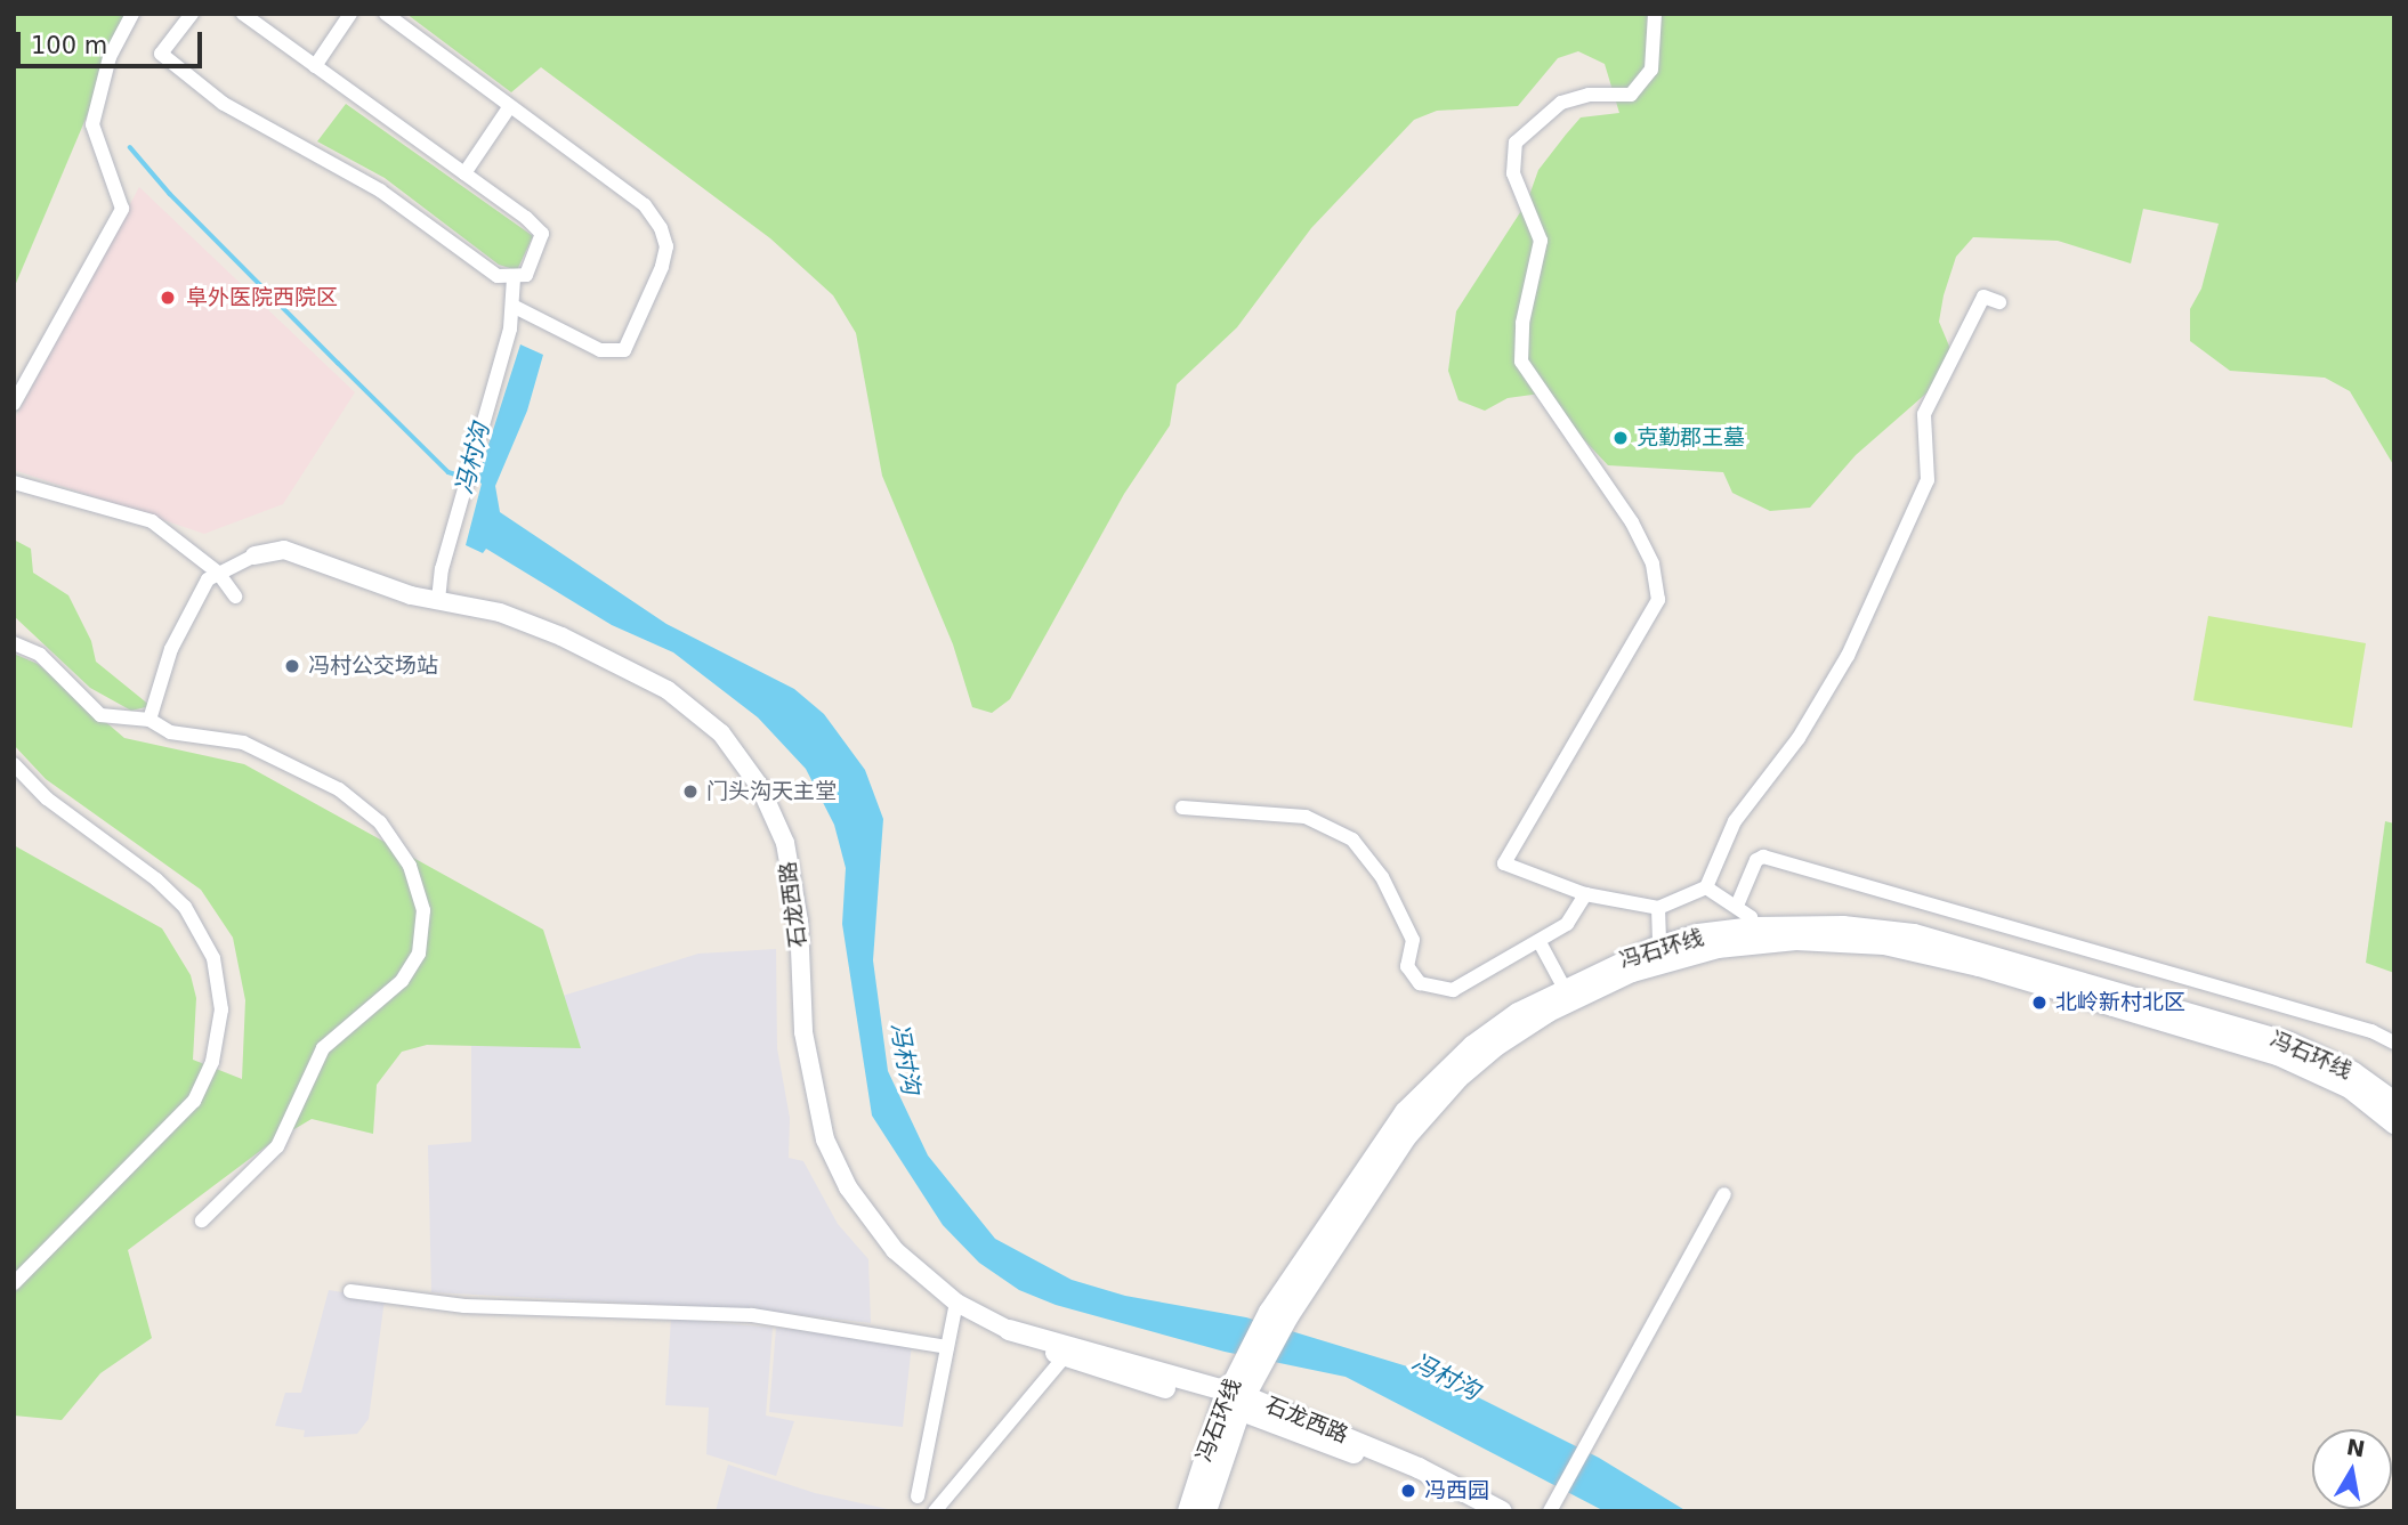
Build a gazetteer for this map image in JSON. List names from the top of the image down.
{
  "streets": {
    "main road": ["石龙西路", "冯石环线"]
  },
  "crossings": [
    ["石龙西路", "冯石环线"]
  ],
  "water": ["冯村沟"],
  "places": [
    "阜外医院西院区",
    "克勤郡王墓",
    "冯村公交场站",
    "门头沟天主堂",
    "北岭新村北区",
    "冯西园"
  ],
  "scale_bar": "100 m",
  "north": "top"
}
